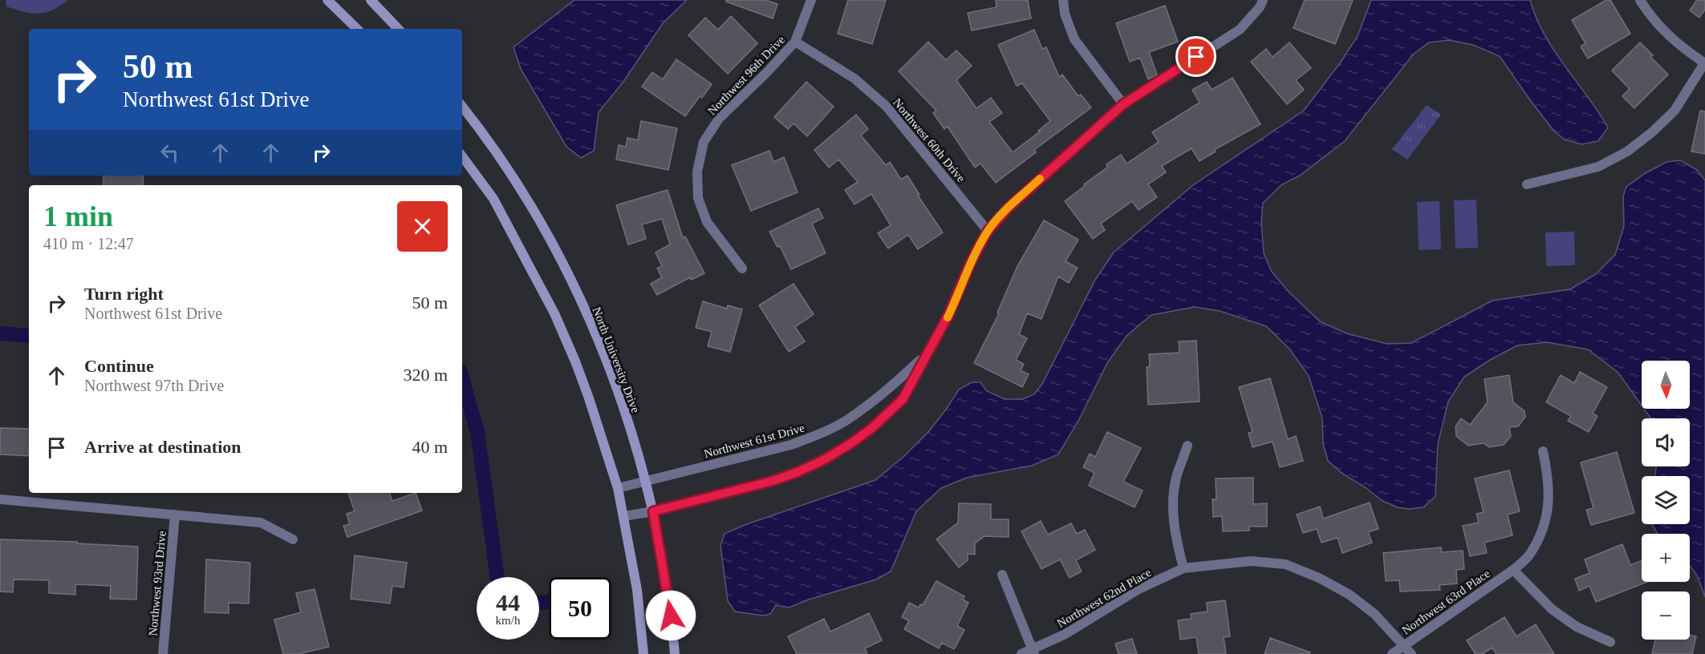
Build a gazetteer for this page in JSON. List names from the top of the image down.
{
  "streets": {
    "main road": ["North University Drive"],
    "street": [
      "Northwest 96th Drive",
      "Northwest 60th Drive",
      "Northwest 61st Drive",
      "Northwest 93rd Drive",
      "Northwest 62nd Place",
      "Northwest 63rd Place"
    ]
  },
  "crossings": [
    ["Northwest 96th Drive", "Northwest 60th Drive"],
    ["Northwest 60th Drive", "Northwest 61st Drive"],
    ["North University Drive", "Northwest 61st Drive"],
    ["Northwest 62nd Place", "Northwest 63rd Place"]
  ],
  "north": "bottom",
  "page": {
    "turn": ["50 m", "Northwest 61st Drive"],
    "heading": ["1 min", "410 m · 12:47"],
    "list": [
      {
        "name": "Turn right",
        "note": "Northwest 61st Drive",
        "value": "50 m"
      },
      {
        "name": "Continue",
        "note": "Northwest 97th Drive",
        "value": "320 m"
      },
      {
        "name": "Arrive at destination",
        "value": "40 m"
      }
    ],
    "map_buttons": ["+", "−"],
    "speed": "44 km/h",
    "limit": "50"
  }
}
